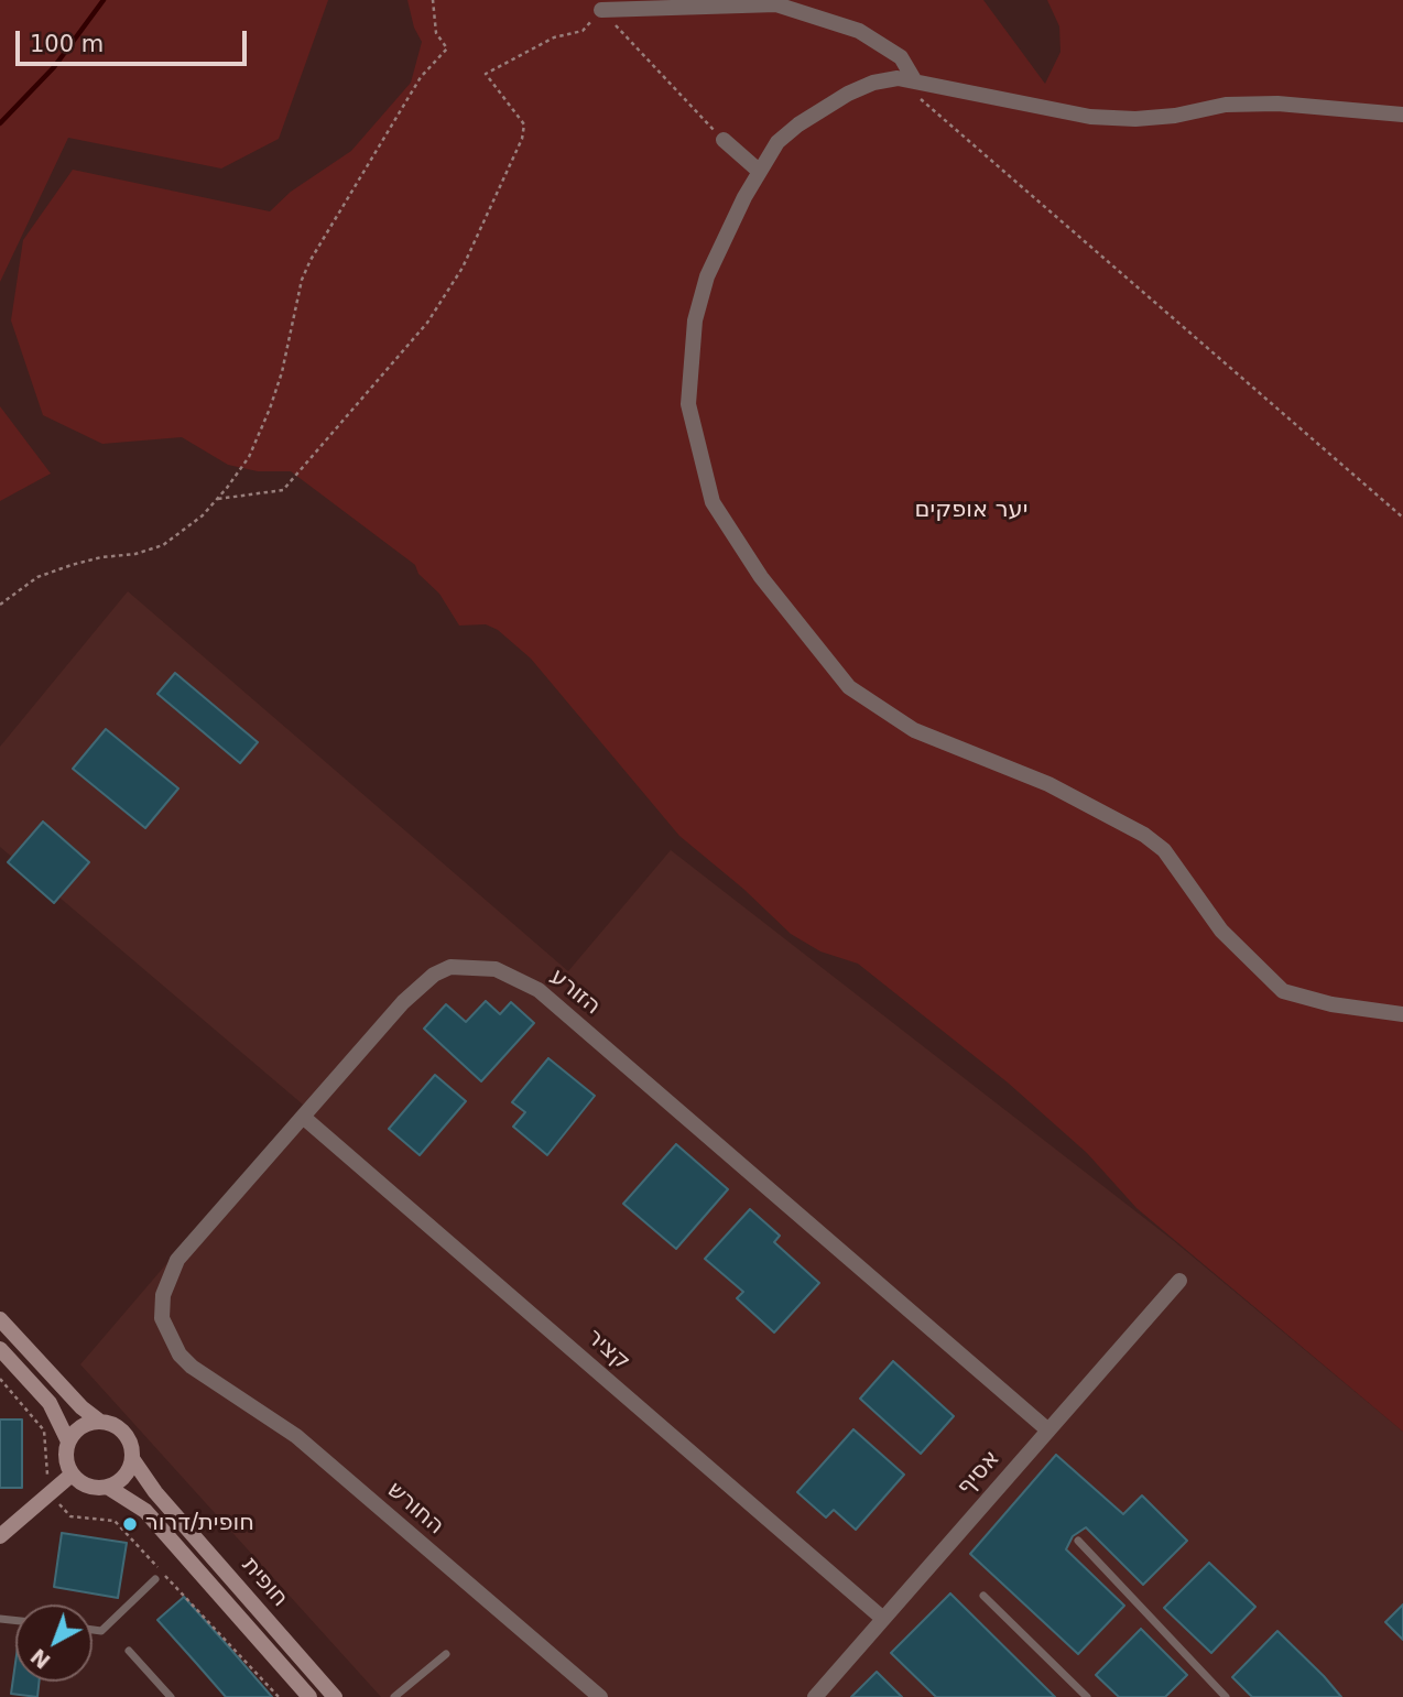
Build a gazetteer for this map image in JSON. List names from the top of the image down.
{
  "streets": {
    "main road": ["חופית"],
    "street": [
      "הזורע",
      "קציר",
      "אסיף",
      "החורש"
    ]
  },
  "crossings": [
    ["הזורע", "קציר"],
    ["הזורע", "אסיף"],
    ["הזורע", "החורש"],
    ["קציר", "אסיף"]
  ],
  "parks": ["יער אופקים"],
  "places": ["חופית/דרור"],
  "scale_bar": "100 m",
  "north": "bottom left"
}
